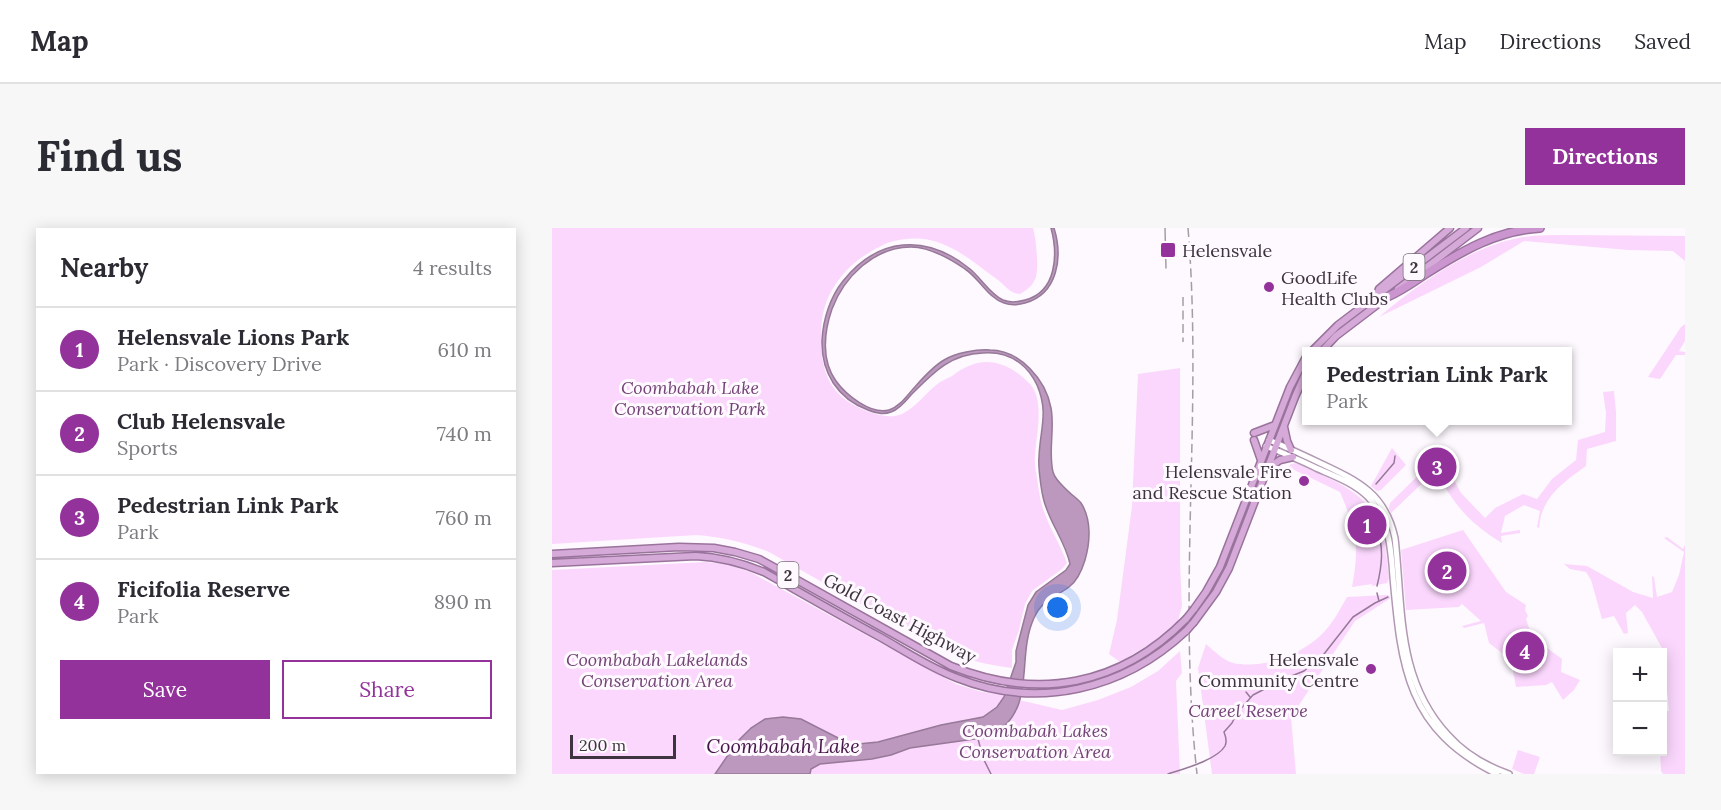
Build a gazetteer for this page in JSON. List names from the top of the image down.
{
  "streets": {
    "highway": ["2", "Gold Coast Highway"]
  },
  "water": ["Coombabah Lake"],
  "parks": [
    "Coombabah Lake Conservation Park",
    "Coombabah Lakelands Conservation Area",
    "Careel Reserve",
    "Coombabah Lakes Conservation Area"
  ],
  "places": {
    "transit": ["Helensvale"],
    "other": ["GoodLife Health Clubs", "Helensvale Fire and Rescue Station", "Helensvale Community Centre"]
  },
  "scale_bar": "200 m",
  "page": {
    "header": "Map",
    "nav": ["Map", "Directions", "Saved"],
    "buttons": [
      "Directions",
      ["Save", "Share"]
    ],
    "title": "Find us",
    "heading": ["Nearby", "4 results"],
    "list": [
      {
        "mark": "1",
        "name": "Helensvale Lions Park",
        "note": "Park · Discovery Drive",
        "value": "610 m"
      },
      {
        "mark": "2",
        "name": "Club Helensvale",
        "note": "Sports",
        "value": "740 m"
      },
      {
        "mark": "3",
        "name": "Pedestrian Link Park",
        "note": "Park",
        "value": "760 m"
      },
      {
        "mark": "4",
        "name": "Ficifolia Reserve",
        "note": "Park",
        "value": "890 m"
      }
    ],
    "popup": ["Pedestrian Link Park", "Park"],
    "pins": [
      "3",
      "1",
      "2",
      "4"
    ],
    "map_buttons": ["+", "−"],
    "scale": "200 m"
  }
}
